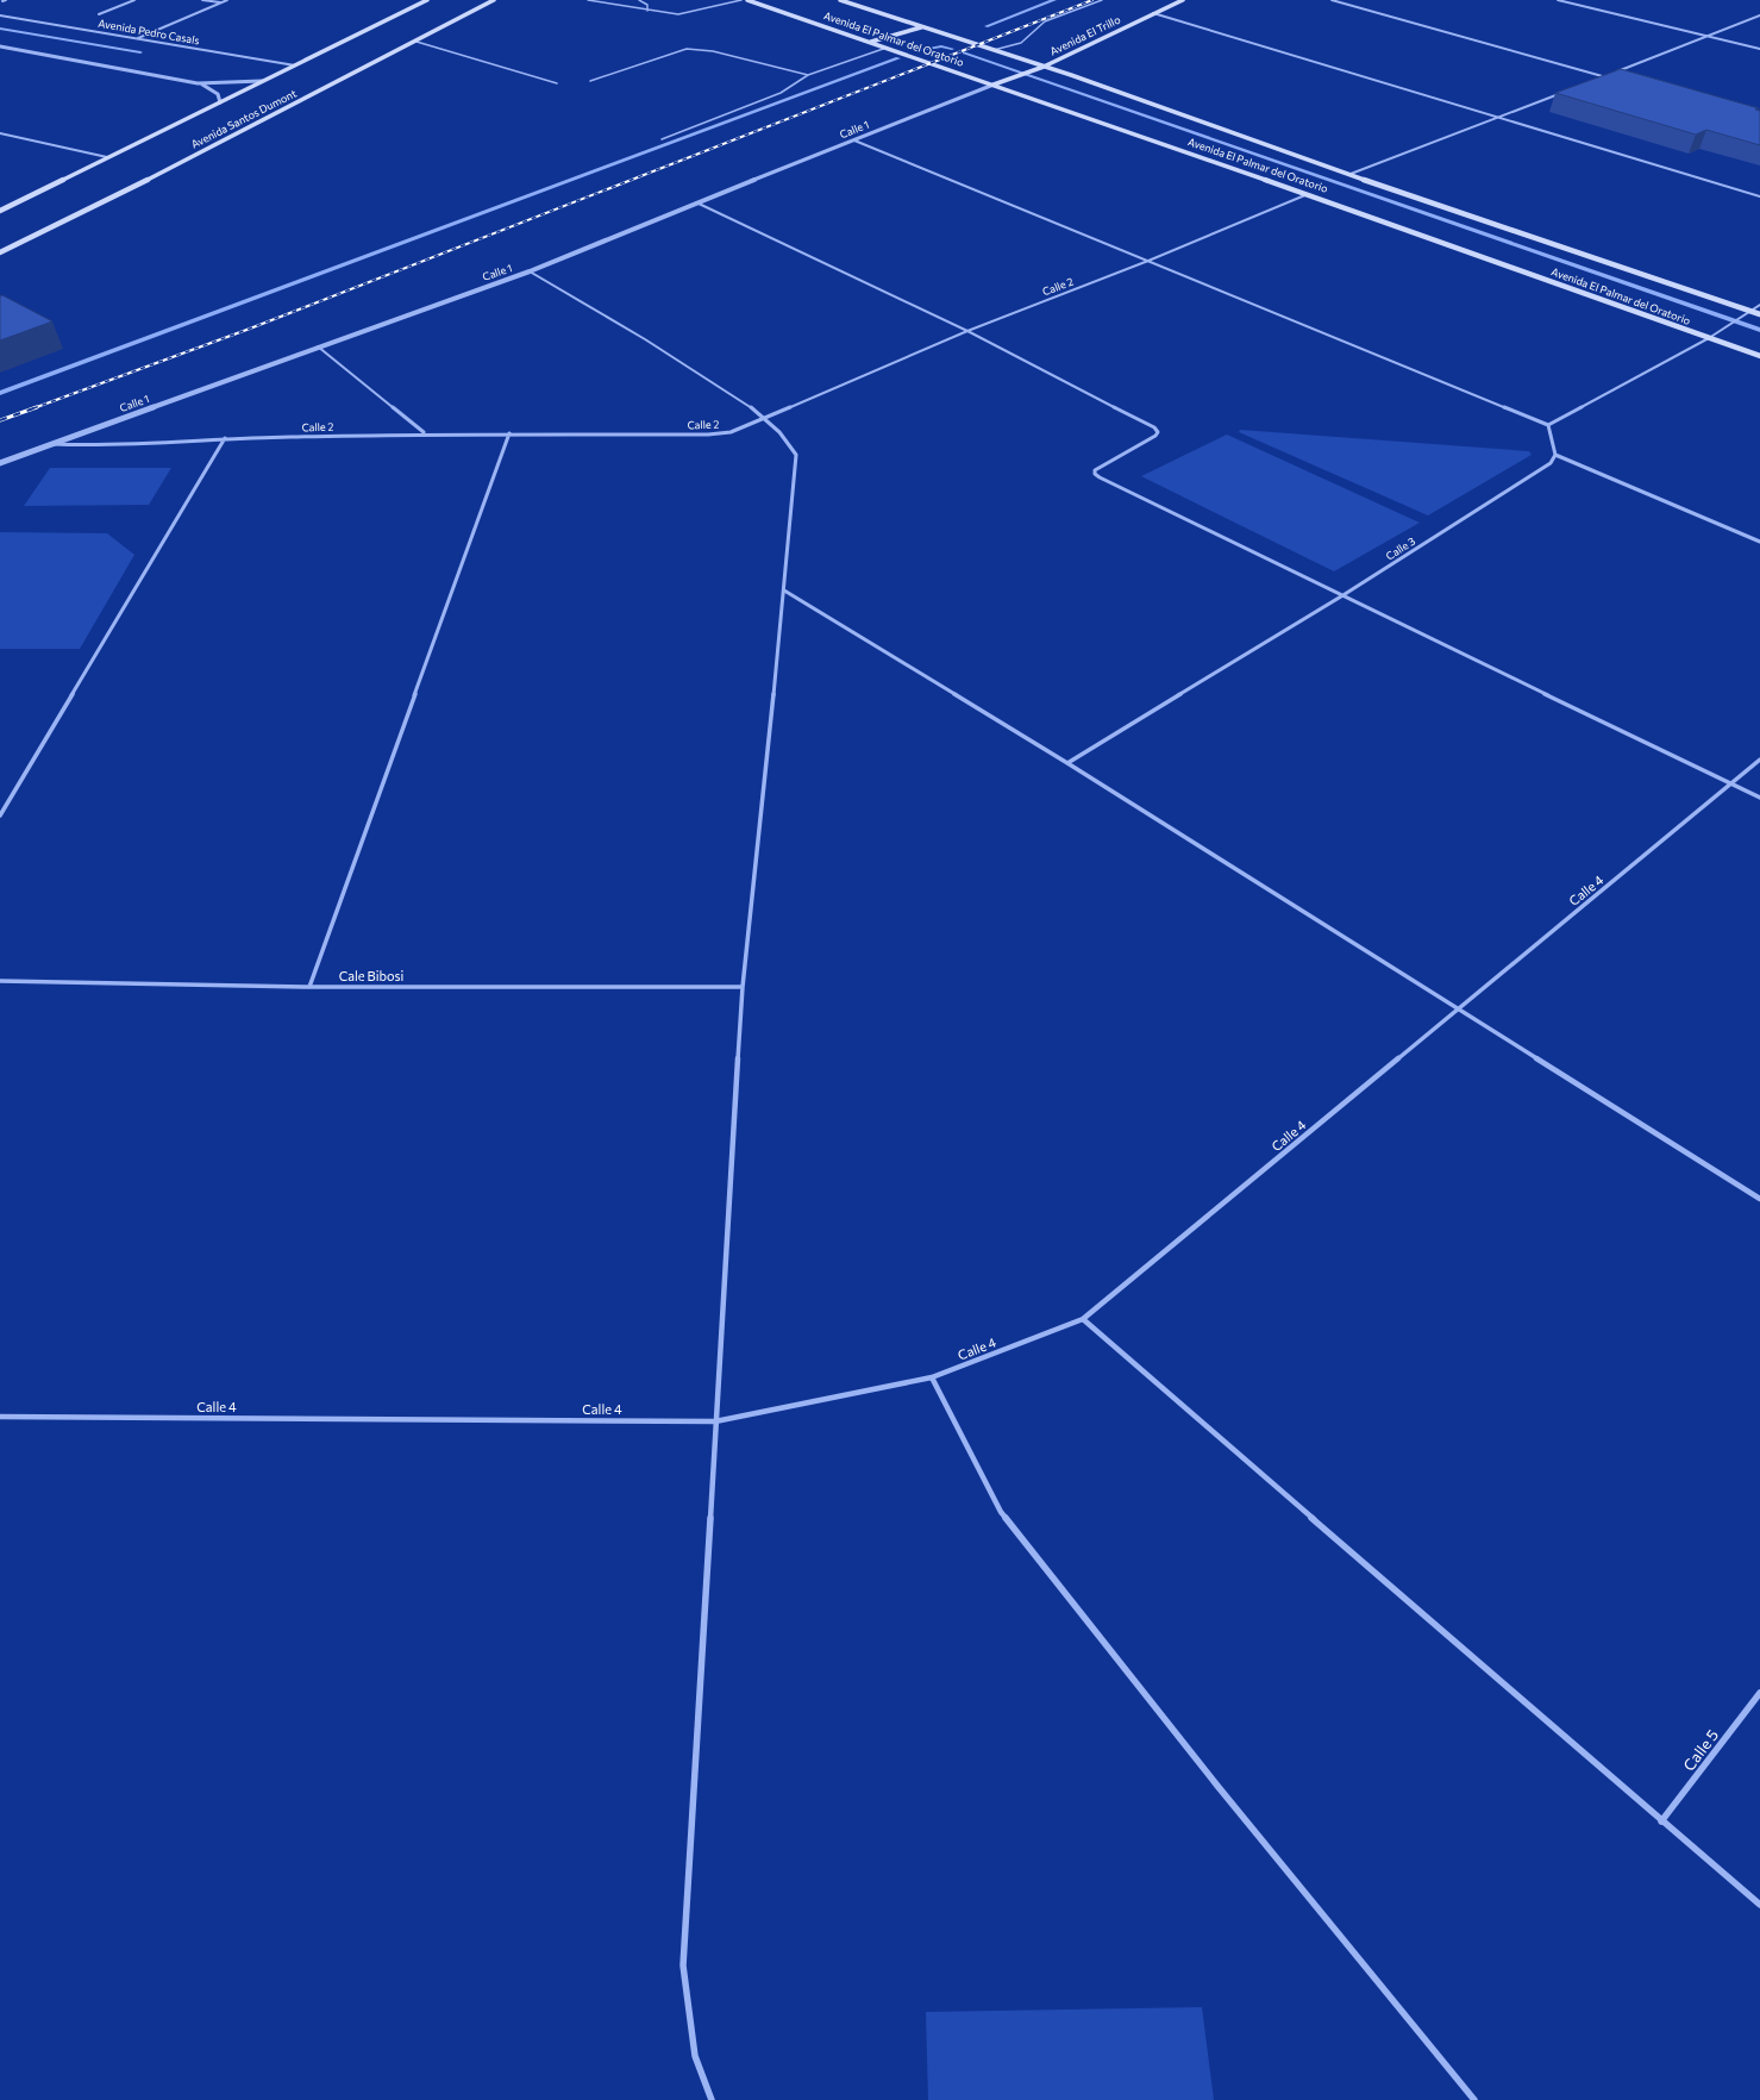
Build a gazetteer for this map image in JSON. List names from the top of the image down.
{
  "streets": {
    "main road": ["Avenida El Trillo", "Avenida El Palmar del Oratorio", "Avenida Santos Dumont"],
    "street": [
      "Avenida Pedro Casals",
      "Calle 1",
      "Calle 2",
      "Calle 3",
      "Calle 4",
      "Cale Bibosi",
      "Calle 5"
    ]
  },
  "crossings": [
    ["Avenida Pedro Casals", "Avenida Santos Dumont"],
    ["Avenida El Trillo", "Avenida El Palmar del Oratorio"],
    ["Avenida El Trillo", "Calle 1"],
    ["Avenida El Palmar del Oratorio", "Calle 1"],
    ["Avenida El Palmar del Oratorio", "Calle 2"],
    ["Calle 1", "Calle 2"]
  ]
}
